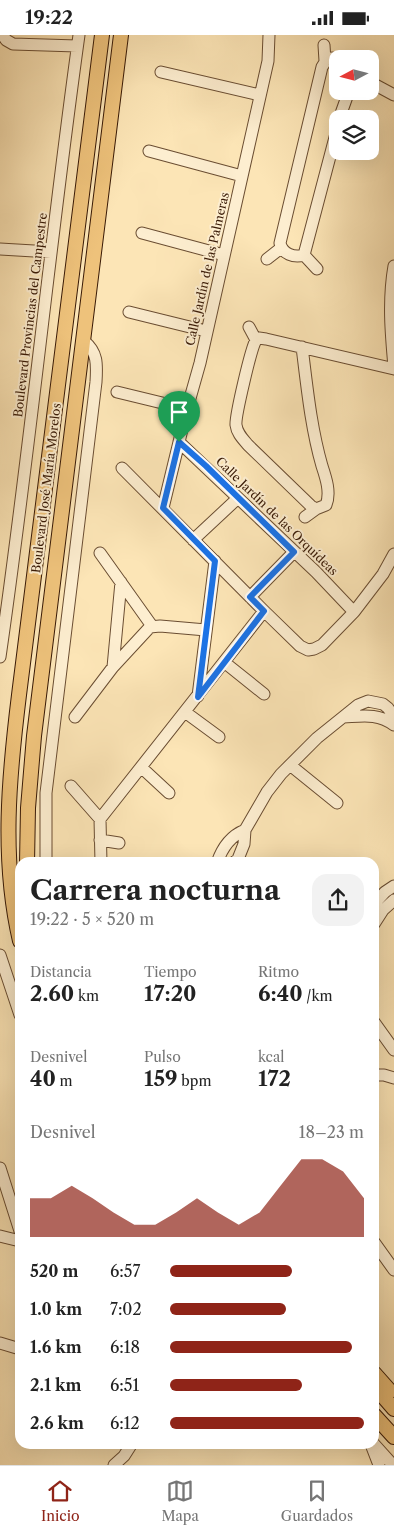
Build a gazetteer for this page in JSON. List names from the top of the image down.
{
  "streets": {
    "main road": ["Boulevard José María Morelos"],
    "street": ["Calle Jardín de las Palmeras", "Boulevard Provincias del Campestre", "Calle Jardín de las Orquídeas"]
  },
  "crossings": [
    ["Calle Jardín de las Palmeras", "Calle Jardín de las Orquídeas"]
  ],
  "north": "left",
  "page": {
    "status": "19:22",
    "heading": ["Carrera nocturna", "19:22 · 5 × 520 m"],
    "stats": [
      ["Distancia", "2.60 km"],
      ["Tiempo", "17:20"],
      ["Ritmo", "6:40 /km"],
      ["Desnivel", "40 m"],
      ["Pulso", "159 bpm"],
      ["kcal", "172"]
    ],
    "chart": ["Desnivel", "18–23 m"],
    "list": [
      {
        "name": "520 m",
        "note": "6:57"
      },
      {
        "name": "1.0 km",
        "note": "7:02"
      },
      {
        "name": "1.6 km",
        "note": "6:18"
      },
      {
        "name": "2.1 km",
        "note": "6:51"
      },
      {
        "name": "2.6 km",
        "note": "6:12"
      }
    ],
    "tabs": ["Inicio", "Mapa", "Guardados"]
  }
}
